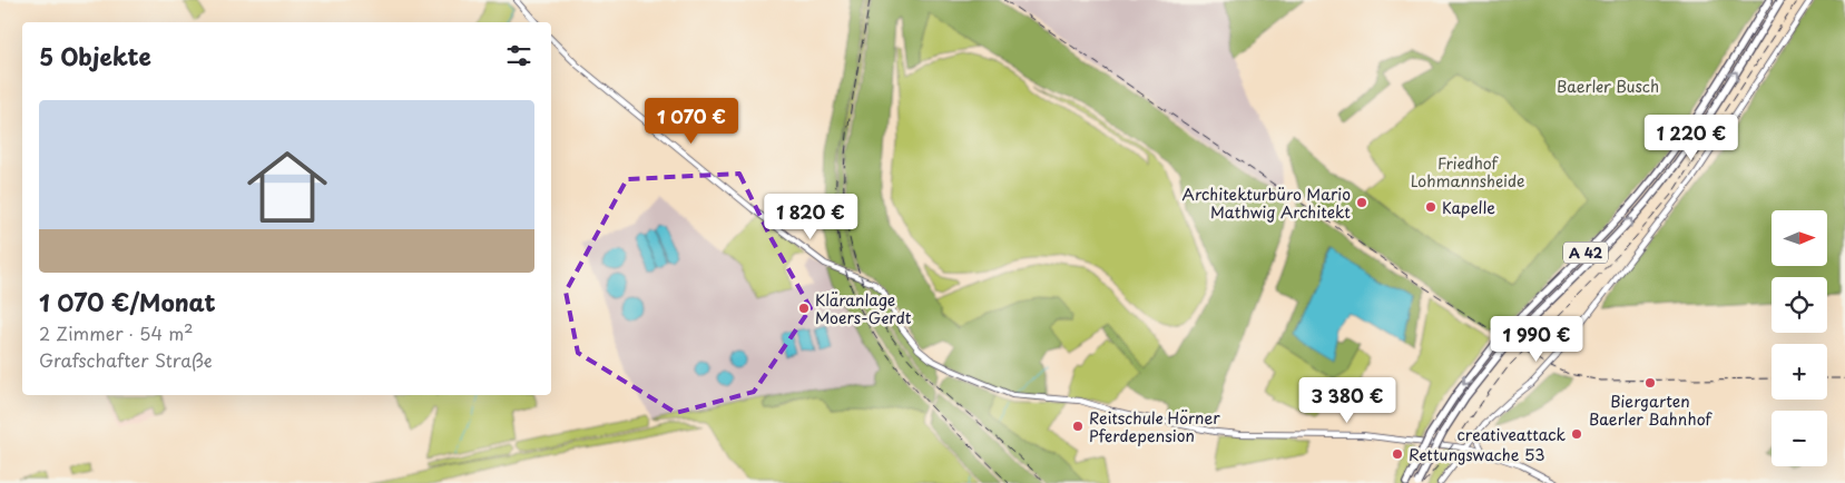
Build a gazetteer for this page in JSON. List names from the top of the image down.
{
  "streets": {
    "highway": ["A 42"]
  },
  "parks": ["Baerler Busch", "Friedhof Lohmannsheide"],
  "places": [
    "Architekturbüro Mario Mathwig Architekt",
    "Kapelle",
    "Kläranlage Moers-Gerdt",
    "Biergarten Baerler Bahnhof",
    "Reitschule Hörner Pferdepension",
    "creativeattack",
    "Rettungswache 53"
  ],
  "north": "right",
  "page": {
    "heading": "5 Objekte",
    "list": [
      {
        "name": "1 070 €/Monat",
        "note": "2 Zimmer · 54 m² · Grafschafter Straße"
      }
    ],
    "price": [
      "1 070 €",
      "1 220 €",
      "1 820 €",
      "1 990 €",
      "3 380 €"
    ],
    "map_buttons": ["+", "−"]
  }
}
